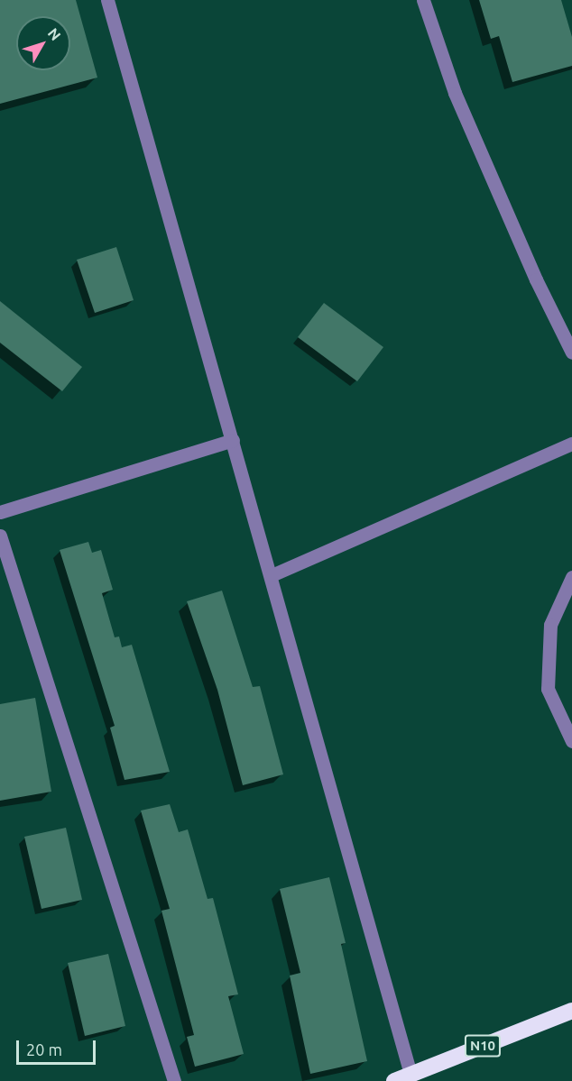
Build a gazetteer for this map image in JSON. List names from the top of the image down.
{
  "streets": {
    "highway": ["N10"]
  },
  "scale_bar": "20 m",
  "north": "top right"
}
